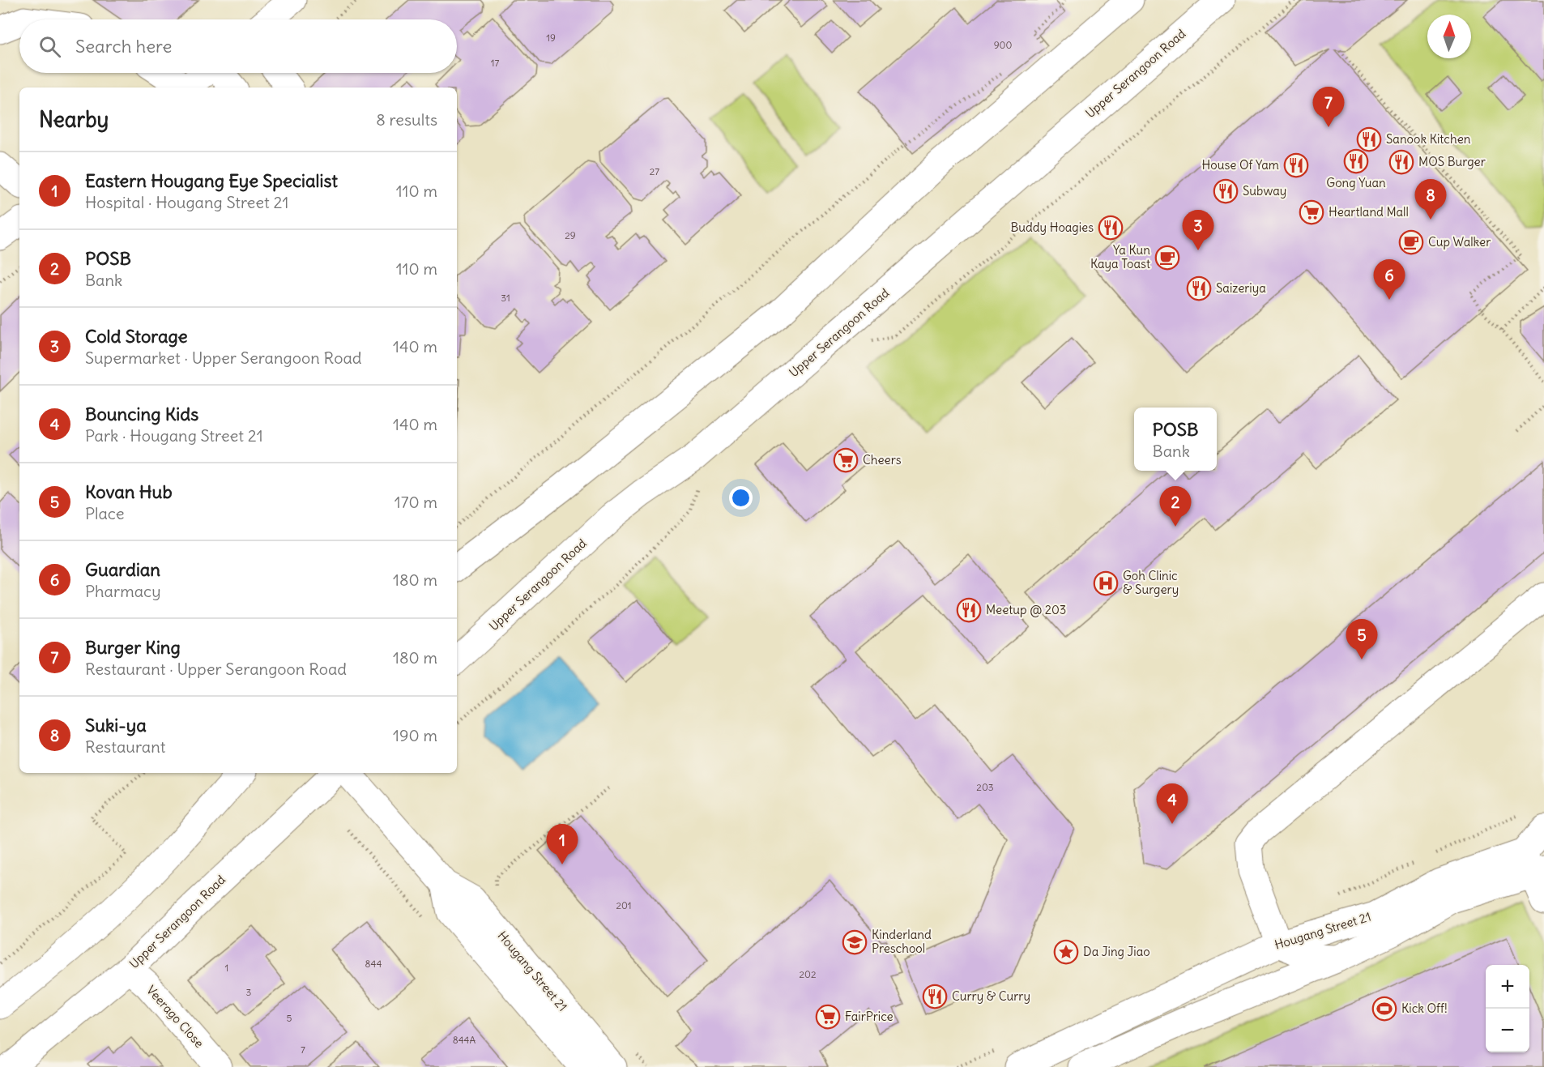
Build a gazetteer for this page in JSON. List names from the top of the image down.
{
  "streets": {
    "main road": ["Upper Serangoon Road", "Hougang Street 21", "Veerago Close"]
  },
  "crossings": [
    ["Upper Serangoon Road", "Veerago Close"]
  ],
  "places": {
    "restaurant": [
      "Sanook Kitchen",
      "Gong Yuan",
      "MOS Burger",
      "House Of Yam",
      "Subway",
      "Buddy Hoagies",
      "Saizeriya",
      "Meetup @ 203",
      "Curry & Curry"
    ],
    "supermarket": ["Heartland Mall", "Cheers", "FairPrice"],
    "cafe": ["Cup Walker", "Ya Kun Kaya Toast"],
    "hospital": ["Goh Clinic & Surgery"],
    "school or university": ["Kinderland Preschool"],
    "place": ["Da Jing Jiao"],
    "sports": ["Kick Off!"]
  },
  "house_numbers": [
    "19",
    "900",
    "17",
    "27",
    "29",
    "31",
    "203",
    "201",
    "844",
    "1",
    "202",
    "3",
    "5",
    "844A",
    "7"
  ],
  "north": "top",
  "page": {
    "search": "Search here",
    "pins": [
      "7",
      "8",
      "3",
      "6",
      "2",
      "5",
      "4",
      "1"
    ],
    "heading": ["Nearby", "8 results"],
    "list": [
      {
        "mark": "1",
        "name": "Eastern Hougang Eye Specialist",
        "note": "Hospital · Hougang Street 21",
        "value": "110 m"
      },
      {
        "mark": "2",
        "name": "POSB",
        "note": "Bank",
        "value": "110 m"
      },
      {
        "mark": "3",
        "name": "Cold Storage",
        "note": "Supermarket · Upper Serangoon Road",
        "value": "140 m"
      },
      {
        "mark": "4",
        "name": "Bouncing Kids",
        "note": "Park · Hougang Street 21",
        "value": "140 m"
      },
      {
        "mark": "5",
        "name": "Kovan Hub",
        "note": "Place",
        "value": "170 m"
      },
      {
        "mark": "6",
        "name": "Guardian",
        "note": "Pharmacy",
        "value": "180 m"
      },
      {
        "mark": "7",
        "name": "Burger King",
        "note": "Restaurant · Upper Serangoon Road",
        "value": "180 m"
      },
      {
        "mark": "8",
        "name": "Suki-ya",
        "note": "Restaurant",
        "value": "190 m"
      }
    ],
    "popup": ["POSB", "Bank"],
    "map_buttons": ["+", "−"]
  }
}
